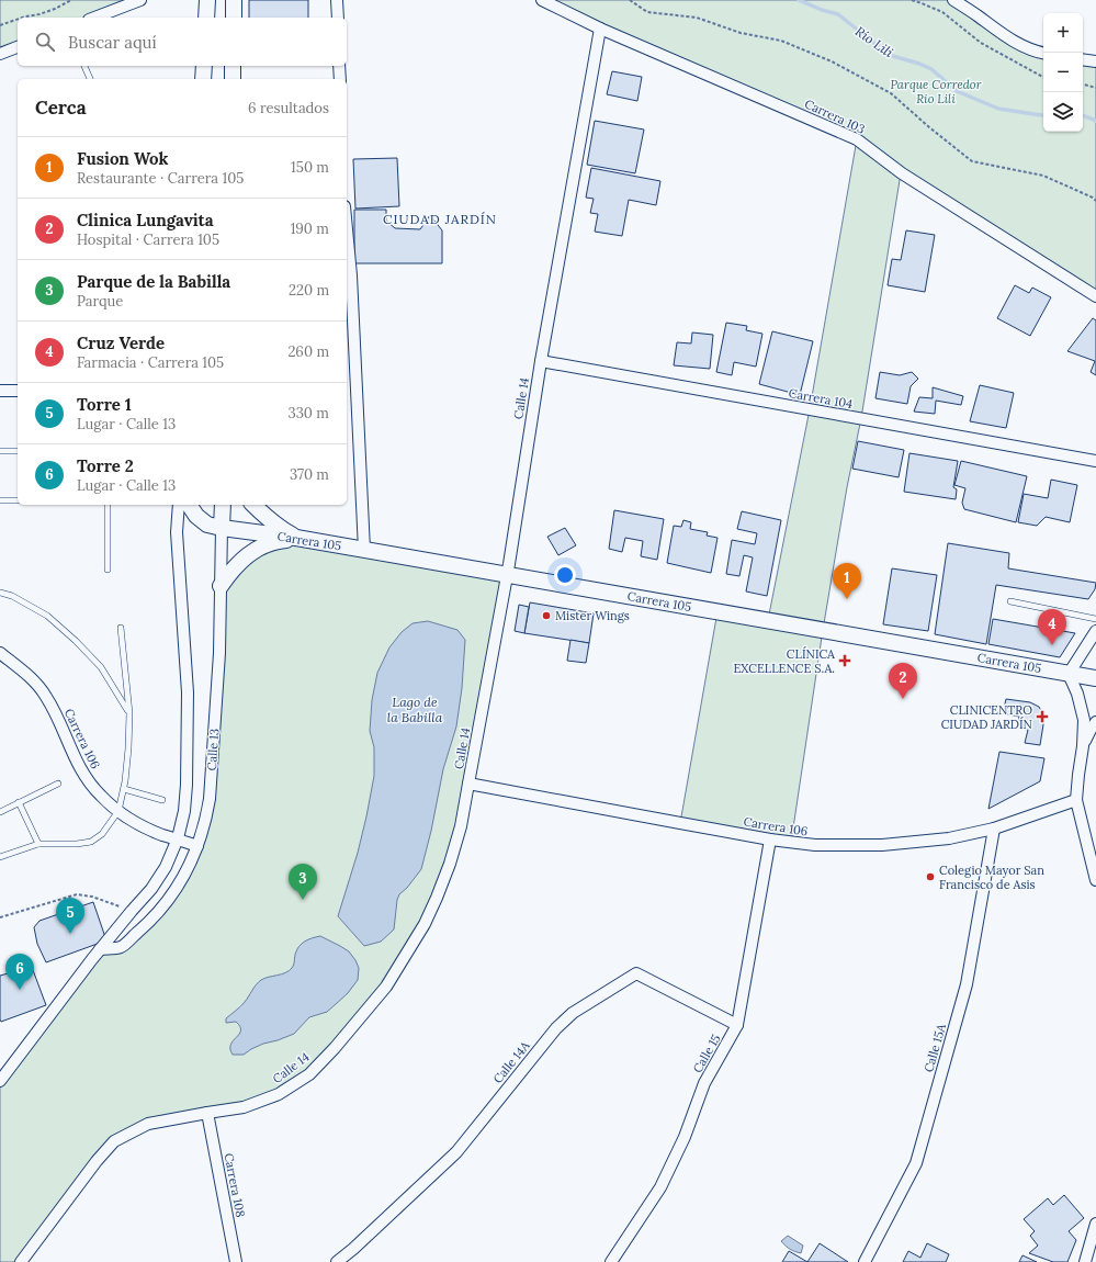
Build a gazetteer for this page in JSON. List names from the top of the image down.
{
  "streets": {
    "main road": ["Carrera 105", "Calle 13"],
    "street": [
      "Carrera 103",
      "Calle 14",
      "Carrera 104",
      "Carrera 106",
      "Calle 15A",
      "Calle 15",
      "Calle 14A",
      "Carrera 108"
    ]
  },
  "crossings": [
    ["Carrera 103", "Calle 14"],
    ["Calle 14", "Carrera 104"],
    ["Calle 14", "Carrera 105"],
    ["Calle 14", "Carrera 106"],
    ["Calle 14", "Carrera 108"],
    ["Carrera 105", "Calle 13"],
    ["Carrera 106", "Calle 13"],
    ["Carrera 106", "Calle 15A"],
    ["Carrera 106", "Calle 15"],
    ["Calle 15", "Calle 14A"]
  ],
  "districts": ["CIUDAD JARDÍN"],
  "water": ["Río Lili", "Lago de la Babilla"],
  "parks": ["Parque Corredor Rio Lili"],
  "places": {
    "other": ["Mister Wings", "Colegio Mayor San Francisco de Asis"],
    "health": ["CLÍNICA EXCELLENCE S.A.", "CLINICENTRO CIUDAD JARDÍN"]
  },
  "page": {
    "map_buttons": ["+", "−"],
    "search": "Buscar aquí",
    "heading": ["Cerca", "6 resultados"],
    "list": [
      {
        "mark": "1",
        "name": "Fusion Wok",
        "note": "Restaurante · Carrera 105",
        "value": "150 m"
      },
      {
        "mark": "2",
        "name": "Clinica Lungavita",
        "note": "Hospital · Carrera 105",
        "value": "190 m"
      },
      {
        "mark": "3",
        "name": "Parque de la Babilla",
        "note": "Parque",
        "value": "220 m"
      },
      {
        "mark": "4",
        "name": "Cruz Verde",
        "note": "Farmacia · Carrera 105",
        "value": "260 m"
      },
      {
        "mark": "5",
        "name": "Torre 1",
        "note": "Lugar · Calle 13",
        "value": "330 m"
      },
      {
        "mark": "6",
        "name": "Torre 2",
        "note": "Lugar · Calle 13",
        "value": "370 m"
      }
    ],
    "pins": [
      "1",
      "4",
      "2",
      "3",
      "5",
      "6"
    ]
  }
}
